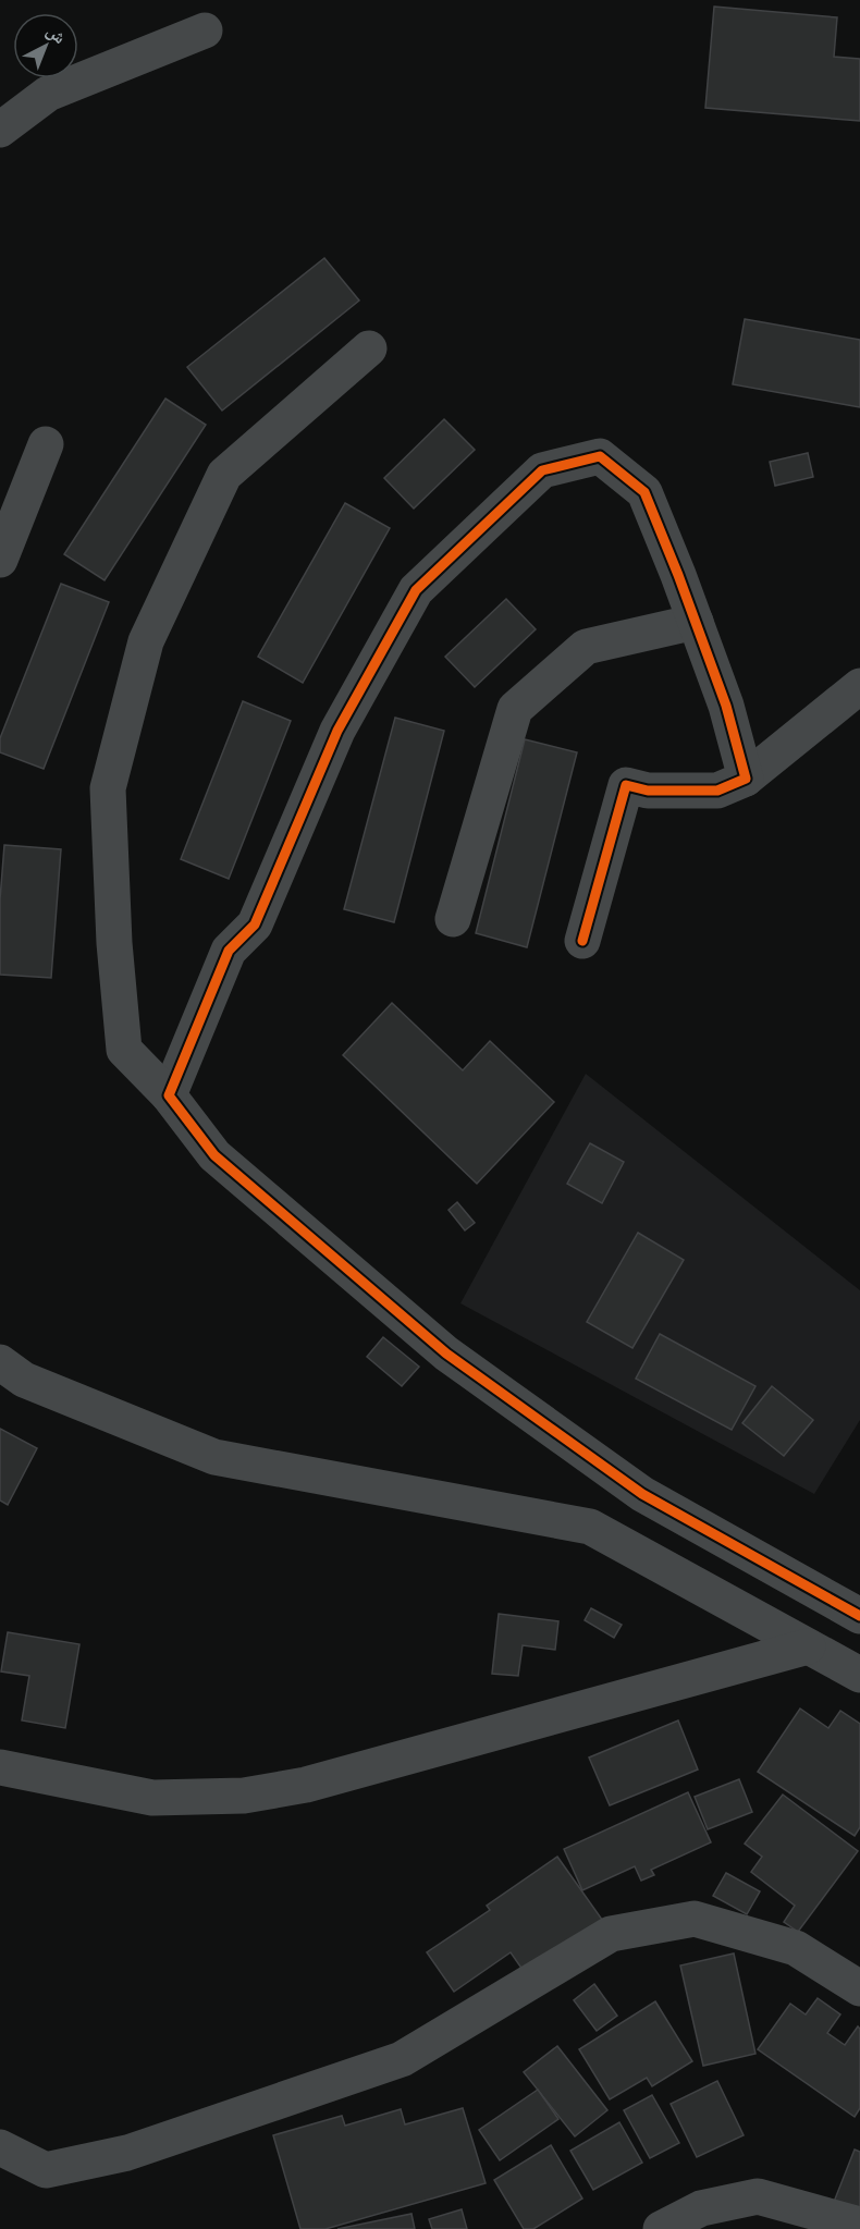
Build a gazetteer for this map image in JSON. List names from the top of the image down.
{
  "north": "top right"
}
